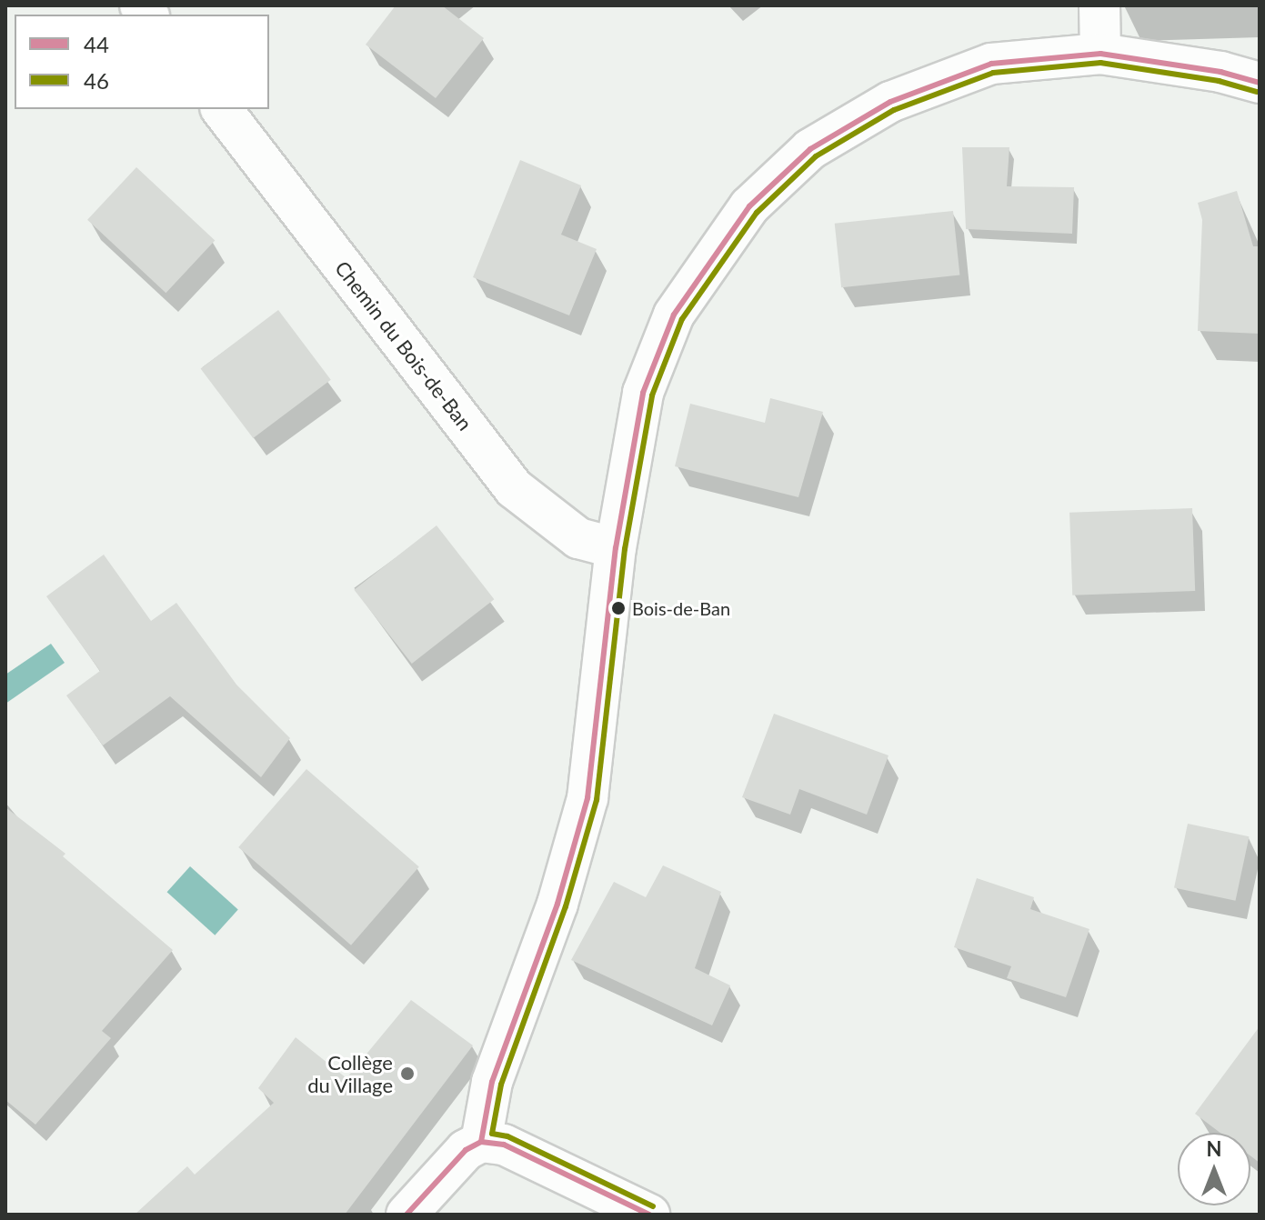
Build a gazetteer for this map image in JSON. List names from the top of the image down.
{
  "streets": {
    "street": ["Chemin du Bois-de-Ban"]
  },
  "places": ["Bois-de-Ban", "Collège du Village"],
  "lines": ["transit line 44", "transit line 46"],
  "legend": ["44", "46"],
  "north": "top"
}
